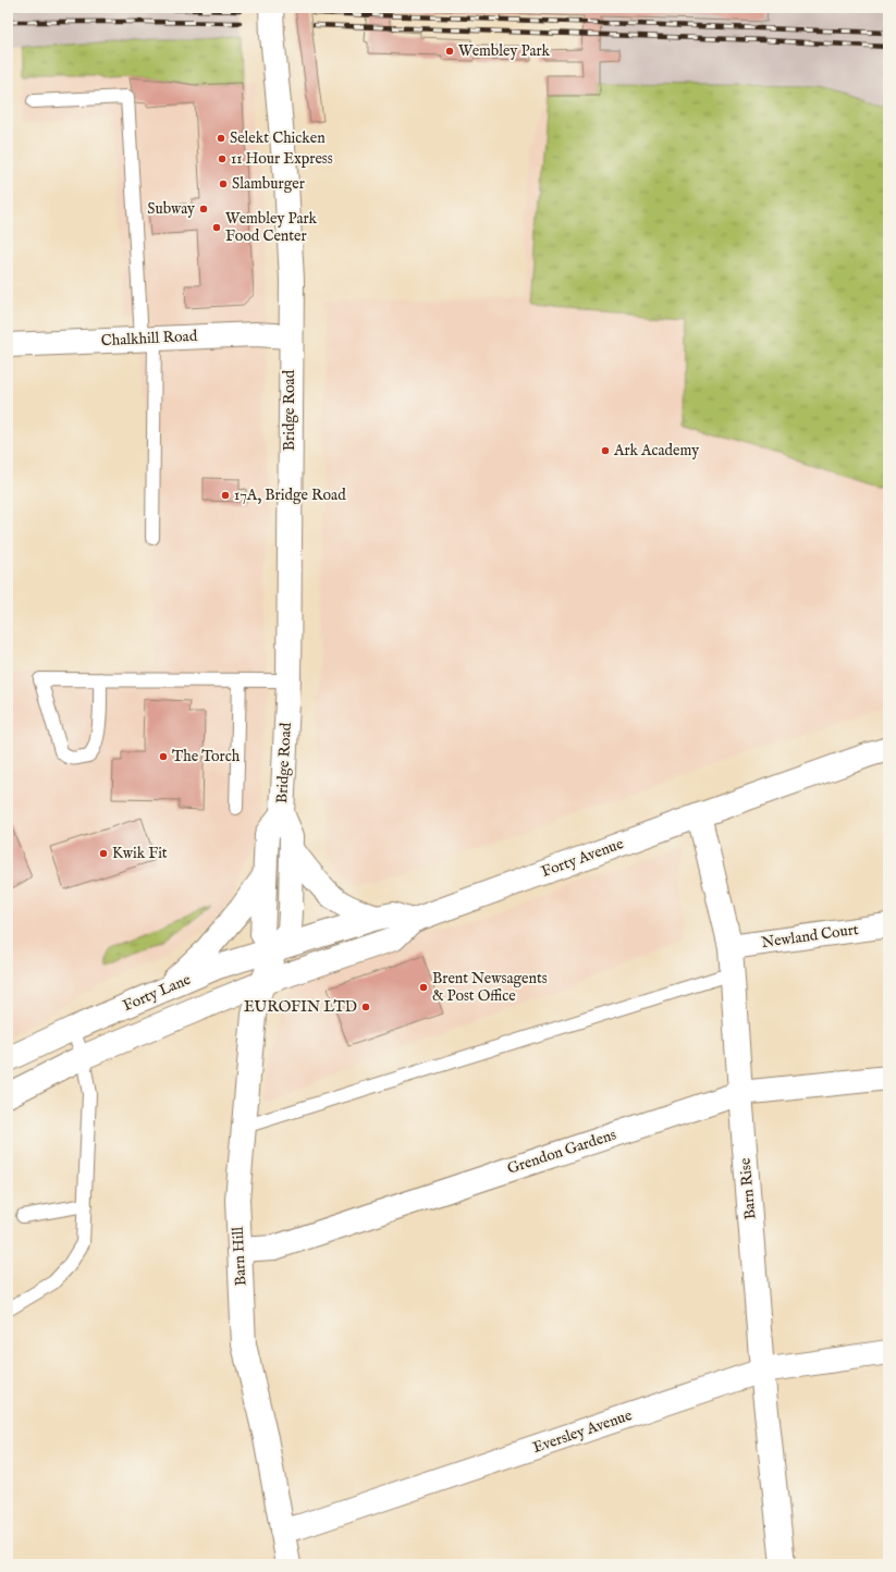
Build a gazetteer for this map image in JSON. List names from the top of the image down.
{
  "streets": {
    "street": [
      "Chalkhill Road",
      "Bridge Road",
      "Forty Avenue",
      "Newland Court",
      "Forty Lane",
      "Grendon Gardens",
      "Barn Rise",
      "Barn Hill",
      "Eversley Avenue"
    ]
  },
  "crossings": [
    ["Chalkhill Road", "Bridge Road"],
    ["Bridge Road", "Forty Lane"],
    ["Bridge Road", "Barn Hill"],
    ["Forty Avenue", "Barn Rise"],
    ["Newland Court", "Barn Rise"],
    ["Forty Lane", "Barn Hill"],
    ["Grendon Gardens", "Barn Rise"],
    ["Grendon Gardens", "Barn Hill"],
    ["Barn Rise", "Eversley Avenue"],
    ["Barn Hill", "Eversley Avenue"]
  ],
  "places": [
    "Wembley Park",
    "Selekt Chicken",
    "11 Hour Express",
    "Slamburger",
    "Subway",
    "Wembley Park Food Center",
    "Ark Academy",
    "17A, Bridge Road",
    "The Torch",
    "Kwik Fit",
    "Brent Newsagents & Post Office",
    "EUROFIN LTD"
  ]
}
